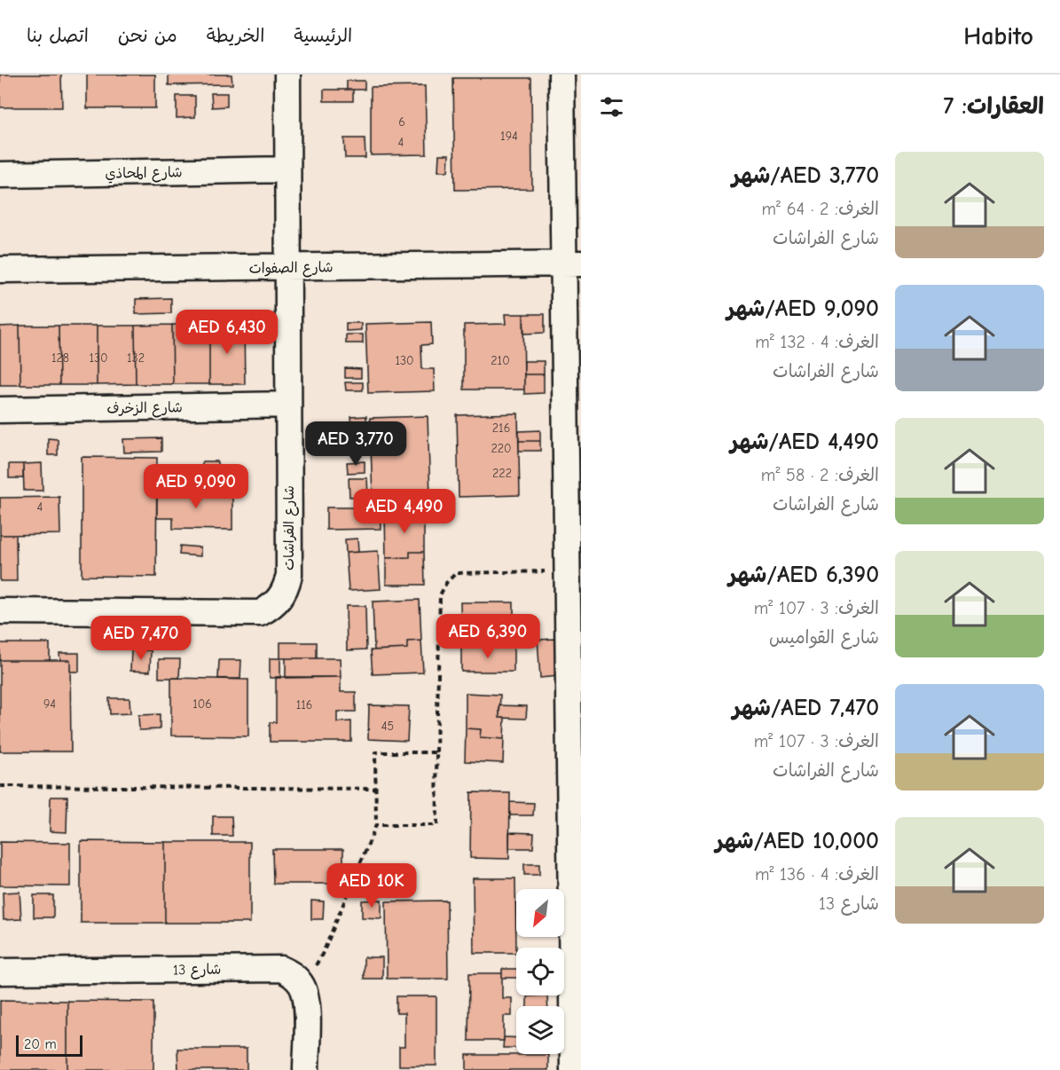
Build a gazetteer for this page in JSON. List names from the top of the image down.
{
  "streets": {
    "street": [
      "شارع المحاذي",
      "شارع الصفوات",
      "شارع الزخرف",
      "شارع الفراشات",
      "شارع 13"
    ]
  },
  "crossings": [
    ["شارع المحاذي", "شارع الفراشات"],
    ["شارع الصفوات", "شارع الفراشات"],
    ["شارع الزخرف", "شارع الفراشات"]
  ],
  "house_numbers": [
    "6",
    "194",
    "4",
    "128",
    "130",
    "132",
    "130",
    "210",
    "216",
    "220",
    "222",
    "4",
    "94",
    "106",
    "116",
    "45"
  ],
  "scale_bar": "20 m",
  "north": "bottom left",
  "page": {
    "header": "Habito",
    "nav": [
      "الرئيسية",
      "الخريطة",
      "من نحن",
      "اتصل بنا"
    ],
    "heading": "العقارات: 7",
    "list": [
      {
        "name": "AED 3,770/شهر",
        "note": "الغرف: 2 · 64 m² · شارع الفراشات"
      },
      {
        "name": "AED 9,090/شهر",
        "note": "الغرف: 4 · 132 m² · شارع الفراشات"
      },
      {
        "name": "AED 4,490/شهر",
        "note": "الغرف: 2 · 58 m² · شارع الفراشات"
      },
      {
        "name": "AED 6,390/شهر",
        "note": "الغرف: 3 · 107 m² · شارع القواميس"
      },
      {
        "name": "AED 7,470/شهر",
        "note": "الغرف: 3 · 107 m² · شارع الفراشات"
      },
      {
        "name": "AED 10,000/شهر",
        "note": "الغرف: 4 · 136 m² · شارع 13"
      }
    ],
    "price": [
      "AED 6,430",
      "AED 3,770",
      "AED 9,090",
      "AED 4,490",
      "AED 6,390",
      "AED 7,470",
      "AED 10K"
    ],
    "scale": "20 m"
  }
}
